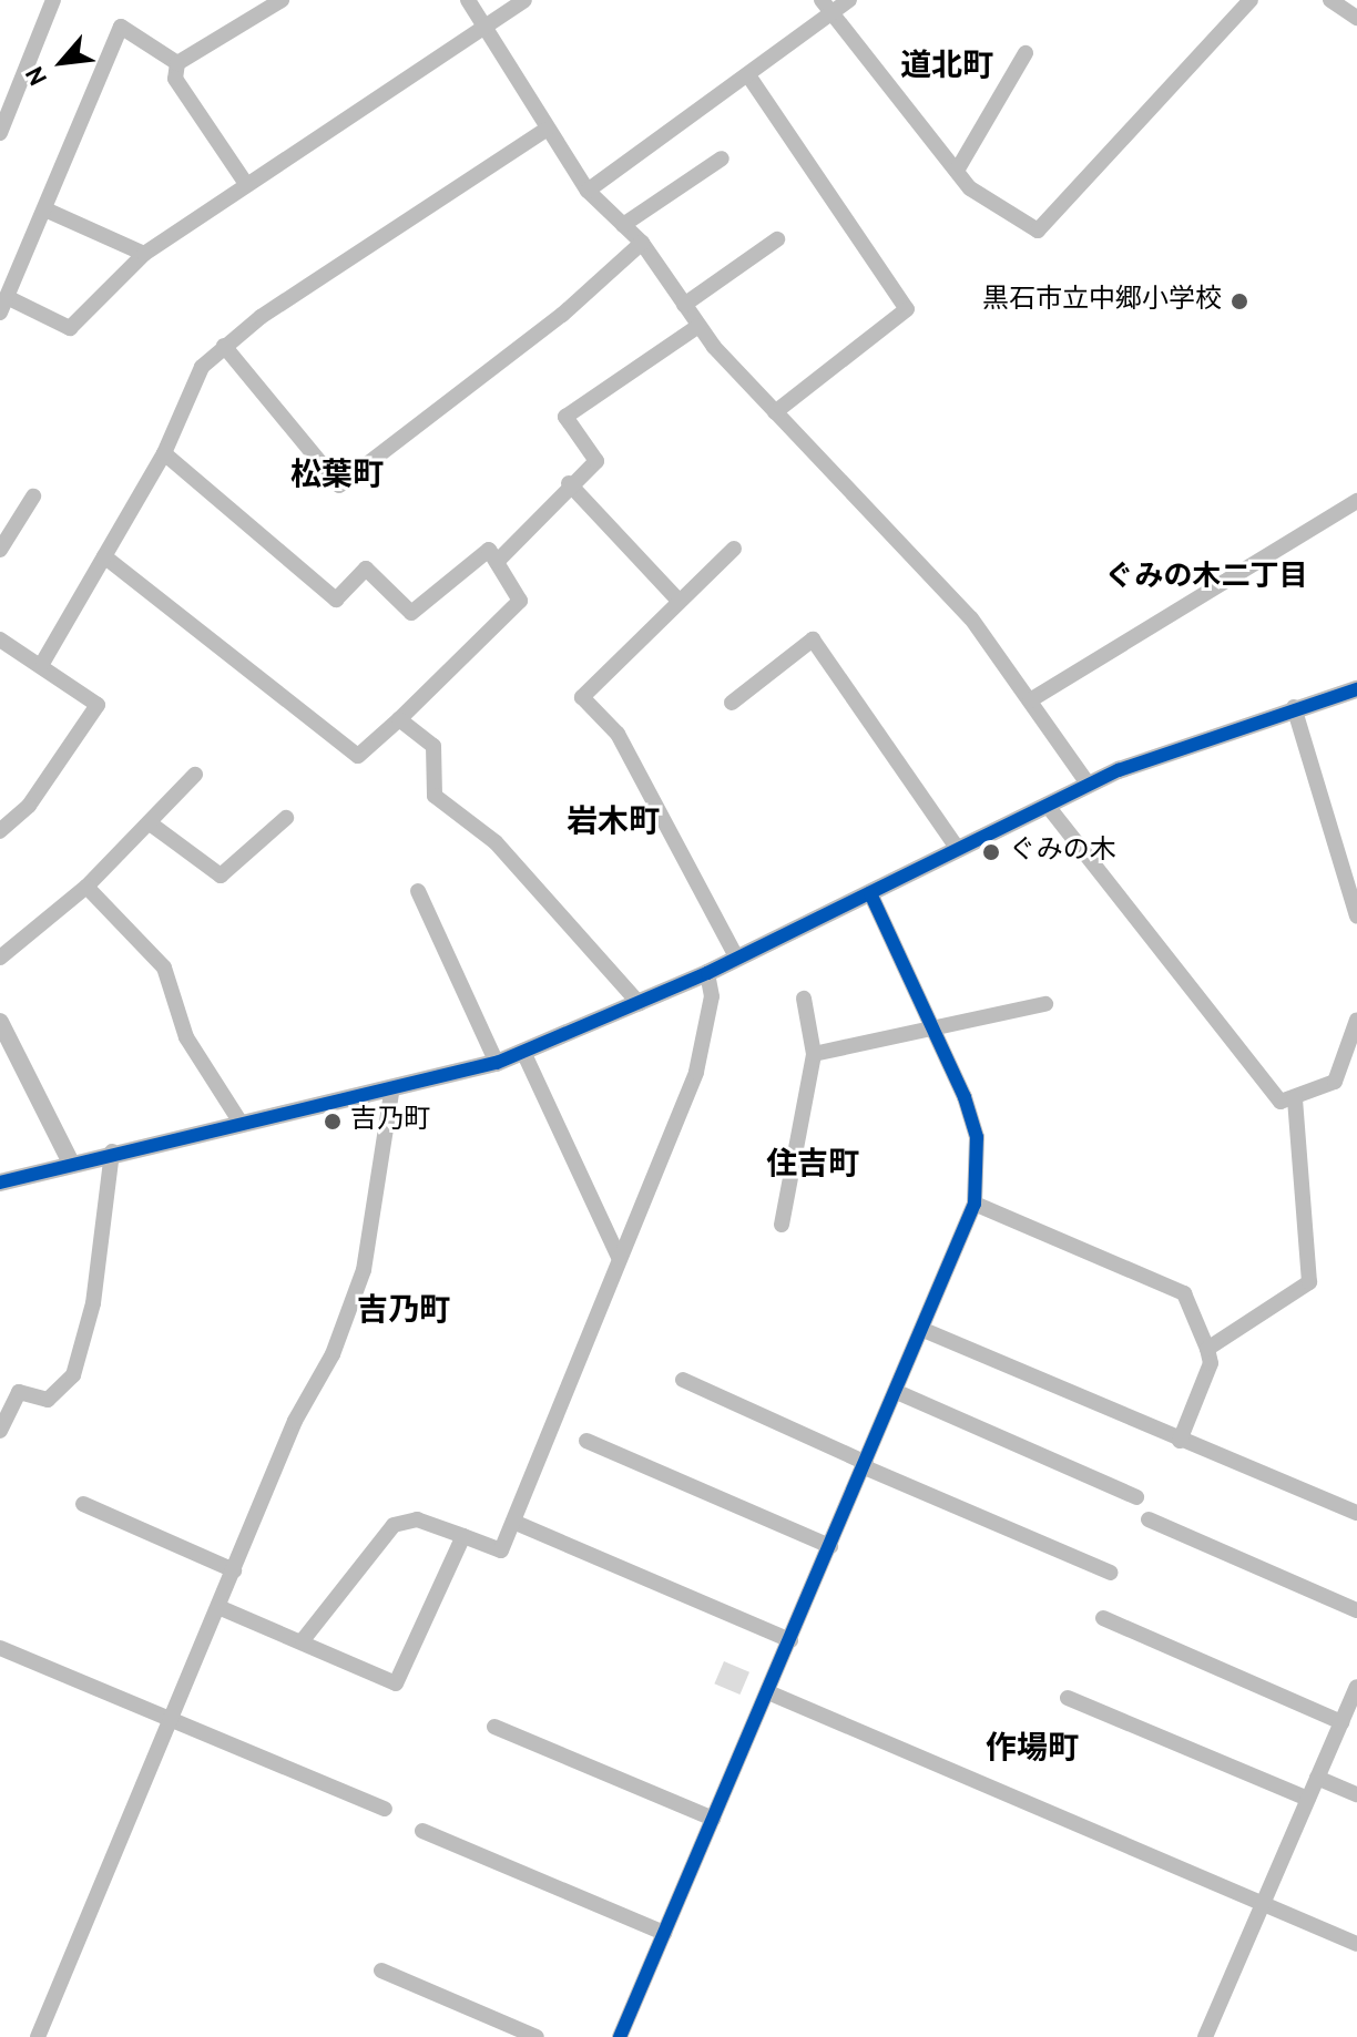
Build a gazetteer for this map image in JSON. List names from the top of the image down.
{
  "districts": [
    "道北町",
    "松葉町",
    "ぐみの木二丁目",
    "岩木町",
    "住吉町",
    "吉乃町",
    "作場町"
  ],
  "places": ["黒石市立中郷小学校", "ぐみの木", "吉乃町"],
  "north": "bottom left"
}
